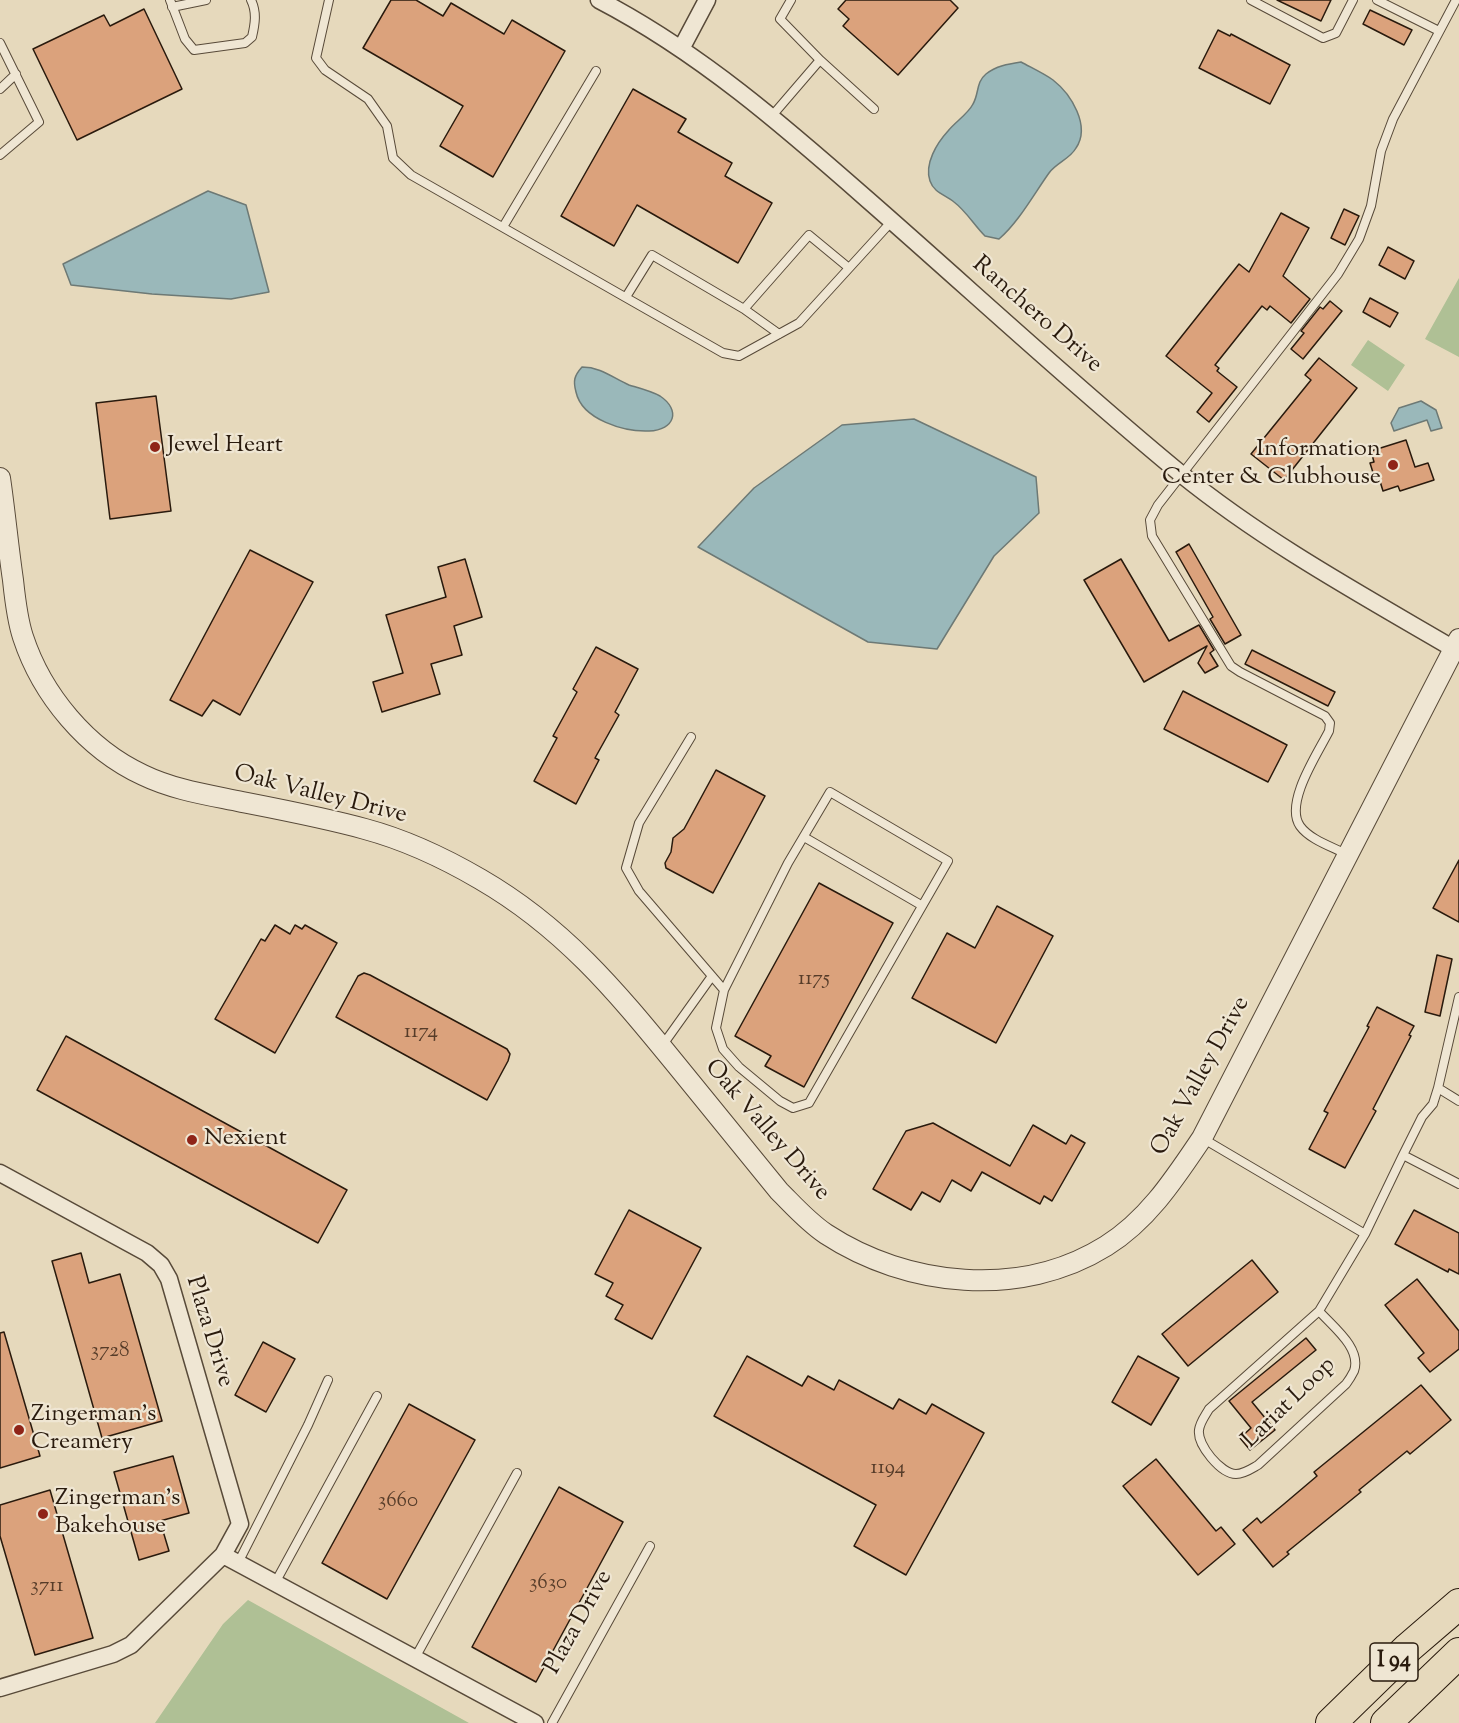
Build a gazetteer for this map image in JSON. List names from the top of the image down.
{
  "streets": {
    "highway": ["I 94"],
    "street": ["Ranchero Drive", "Oak Valley Drive", "Plaza Drive"],
    "lane": ["Lariat Loop"]
  },
  "crossings": [
    ["Ranchero Drive", "Oak Valley Drive"]
  ],
  "places": [
    "Jewel Heart",
    "Information Center & Clubhouse",
    "Nexient",
    "Zingerman's Creamery",
    "Zingerman's Bakehouse"
  ],
  "house_numbers": [
    "1175",
    "1174",
    "3728",
    "1194",
    "3660",
    "3630",
    "3711"
  ]
}
